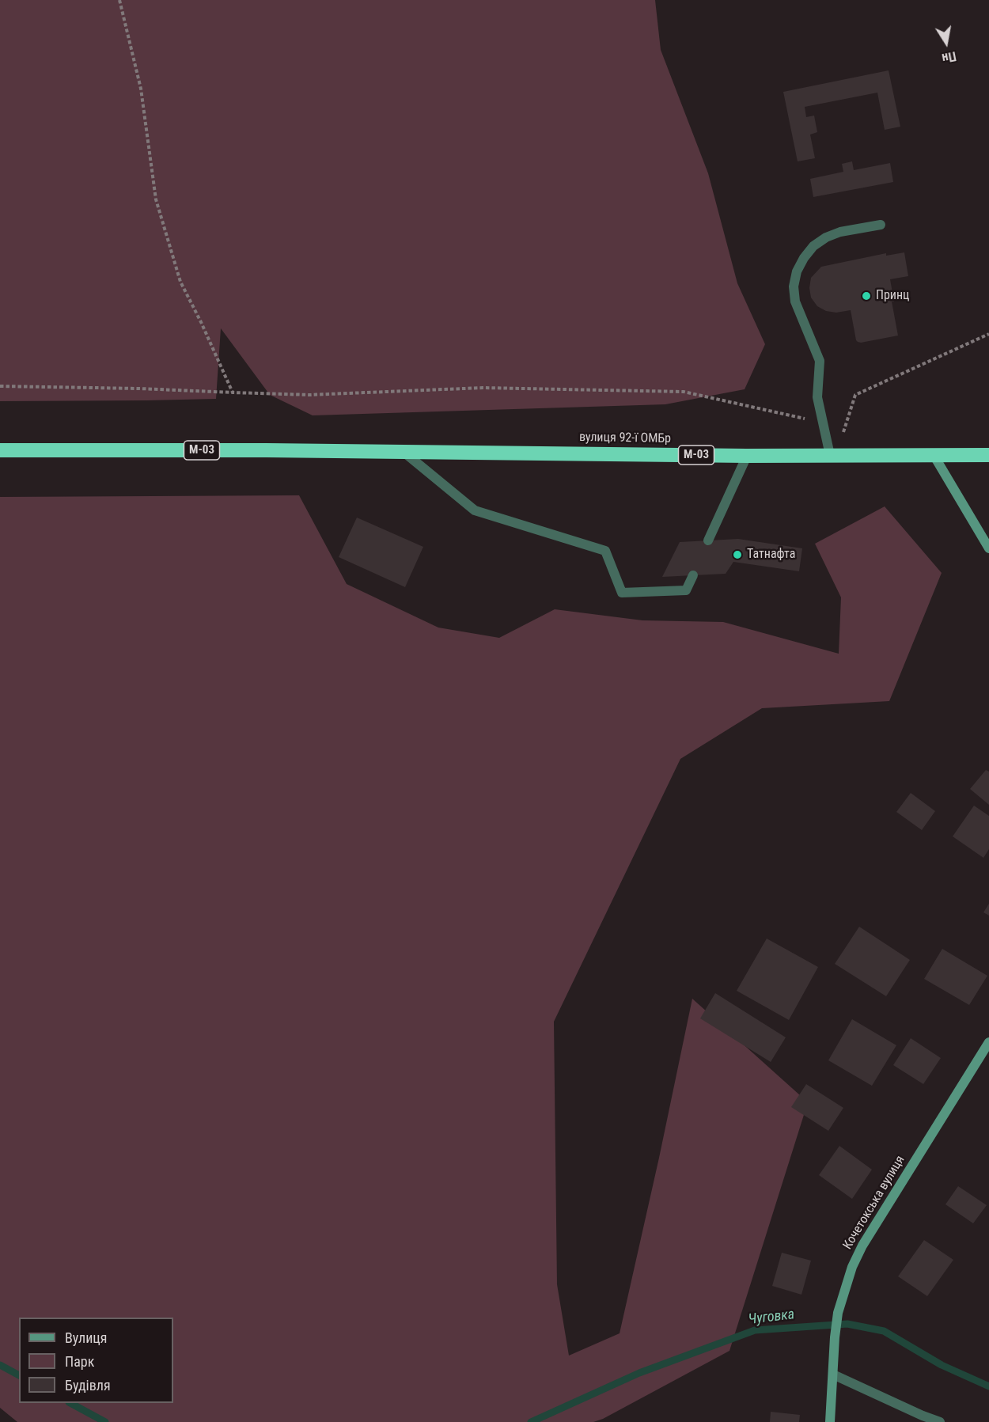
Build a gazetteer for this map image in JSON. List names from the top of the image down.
{
  "streets": {
    "highway": ["вулиця 92-ї ОМБр", "М-03"],
    "main road": ["Кочетокська вулиця"]
  },
  "crossings": [
    ["вулиця 92-ї ОМБр", "М-03"]
  ],
  "water": ["Чуговка"],
  "places": ["Принц", "Татнафта"],
  "legend": ["Вулиця", "Парк", "Будівля"],
  "north": "bottom"
}
